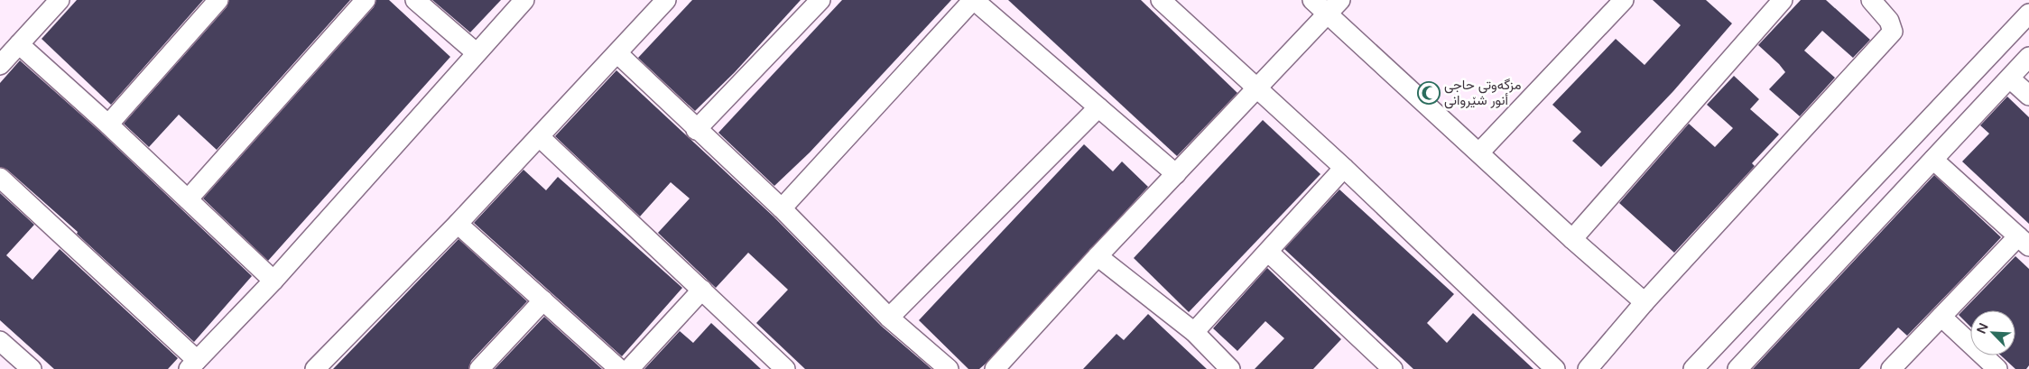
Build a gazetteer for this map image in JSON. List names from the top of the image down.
{
  "places": {
    "mosque": ["مزگەوتی حاجی أنور شێروانی"]
  },
  "north": "top left"
}
